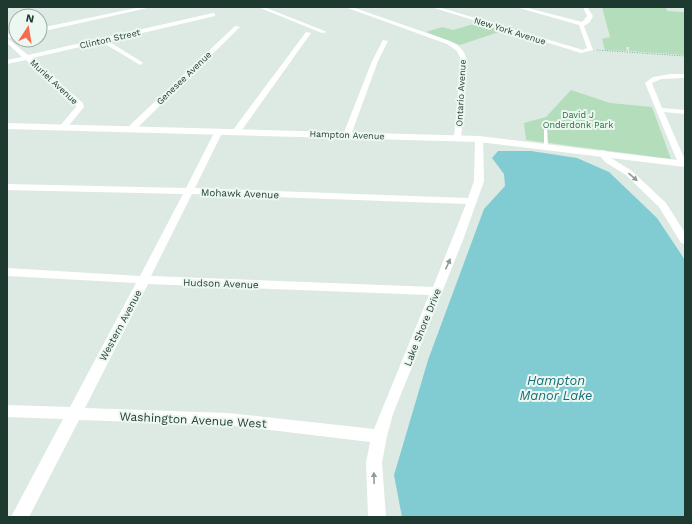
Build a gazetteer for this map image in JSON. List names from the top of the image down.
{
  "streets": {
    "street": [
      "New York Avenue",
      "Clinton Street",
      "Genesee Avenue",
      "Muriel Avenue",
      "Ontario Avenue",
      "Hampton Avenue",
      "Mohawk Avenue",
      "Hudson Avenue",
      "Western Avenue",
      "Lake Shore Drive",
      "Washington Avenue West"
    ]
  },
  "crossings": [
    ["Clinton Street", "Muriel Avenue"],
    ["Genesee Avenue", "Hampton Avenue"],
    ["Muriel Avenue", "Hampton Avenue"],
    ["Ontario Avenue", "Hampton Avenue"],
    ["Hampton Avenue", "Western Avenue"],
    ["Hampton Avenue", "Lake Shore Drive"],
    ["Mohawk Avenue", "Western Avenue"],
    ["Mohawk Avenue", "Lake Shore Drive"],
    ["Hudson Avenue", "Western Avenue"],
    ["Hudson Avenue", "Lake Shore Drive"],
    ["Western Avenue", "Washington Avenue West"],
    ["Lake Shore Drive", "Washington Avenue West"]
  ],
  "one_way": ["Lake Shore Drive"],
  "water": ["Hampton Manor Lake"],
  "parks": ["David J Onderdonk Park"],
  "north": "top"
}
